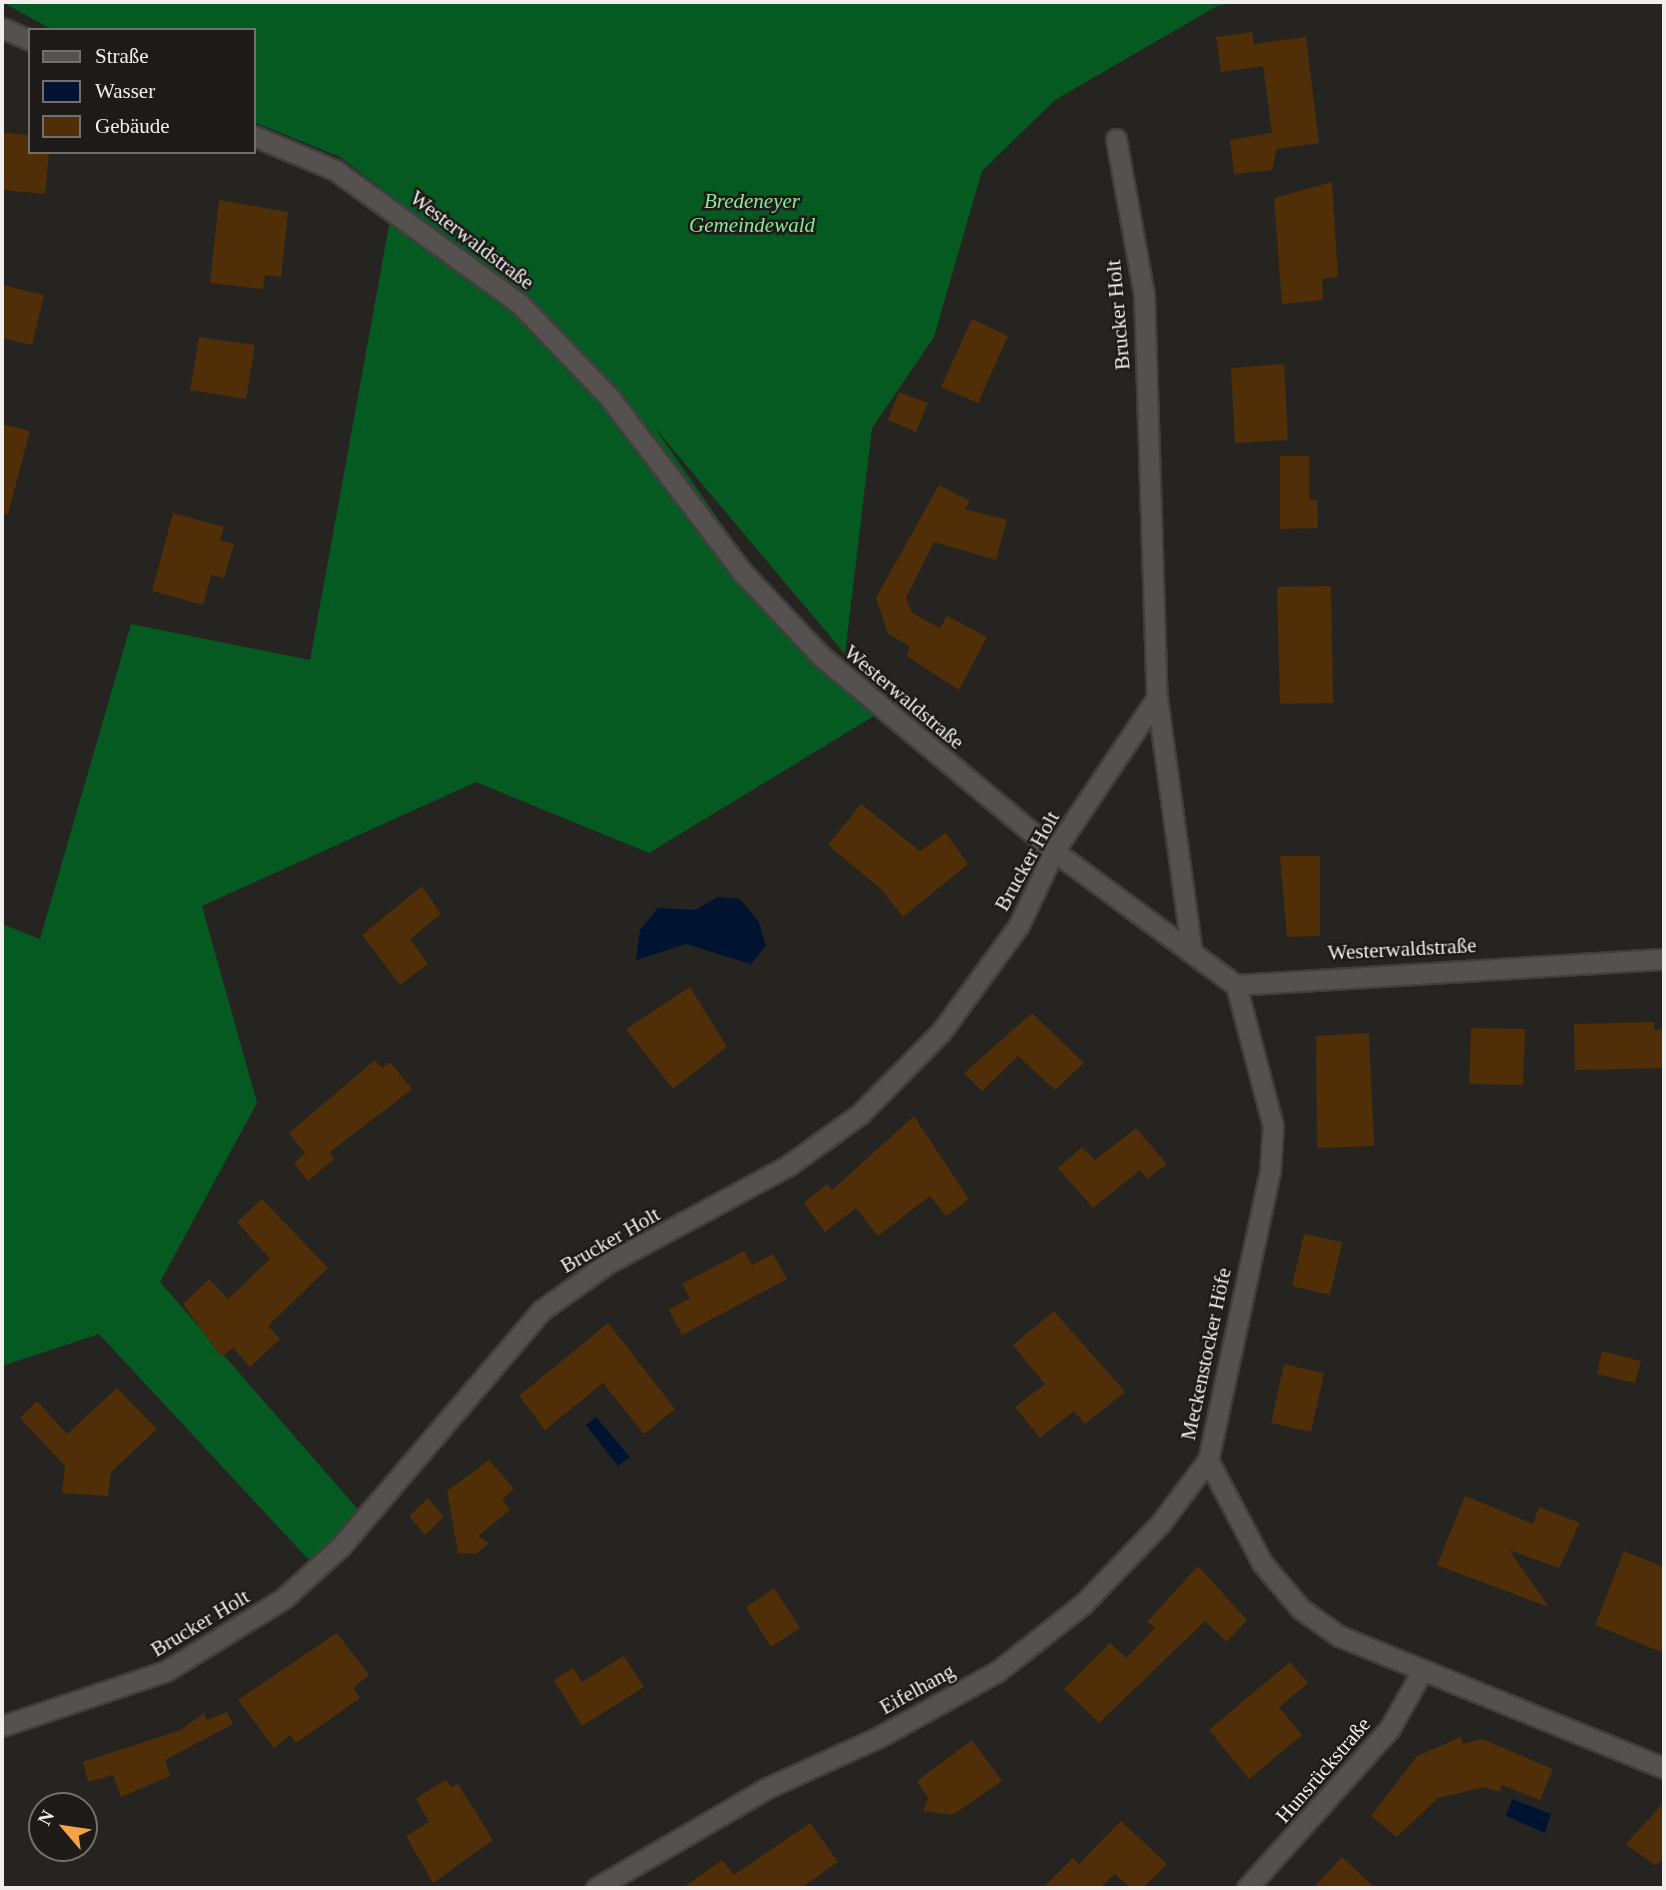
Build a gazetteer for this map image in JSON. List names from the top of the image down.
{
  "streets": {
    "street": [
      "Westerwaldstraße",
      "Brucker Holt",
      "Meckenstocker Höfe",
      "Eifelhang",
      "Hunsrückstraße"
    ]
  },
  "crossings": [
    ["Westerwaldstraße", "Brucker Holt"],
    ["Westerwaldstraße", "Meckenstocker Höfe"],
    ["Meckenstocker Höfe", "Eifelhang"],
    ["Meckenstocker Höfe", "Hunsrückstraße"]
  ],
  "parks": ["Bredeneyer Gemeindewald"],
  "legend": ["Straße", "Wasser", "Gebäude"],
  "north": "top left"
}
